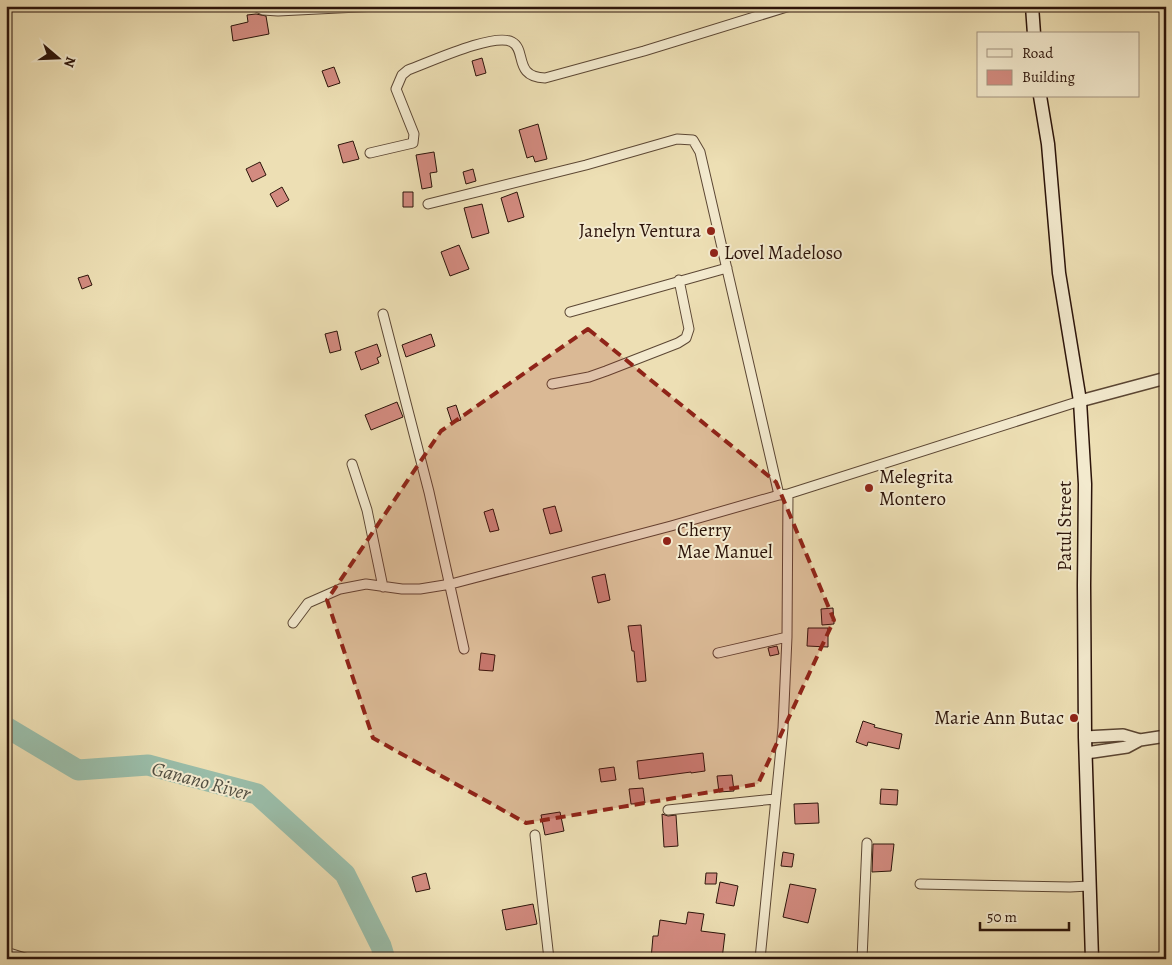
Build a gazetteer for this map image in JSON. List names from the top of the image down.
{
  "streets": {
    "main road": ["Patul Street"]
  },
  "water": ["Ganano River"],
  "places": [
    "Janelyn Ventura",
    "Lovel Madeloso",
    "Melegrita Montero",
    "Cherry Mae Manuel",
    "Marie Ann Butac"
  ],
  "legend": ["Road", "Building"],
  "scale_bar": "50 m",
  "north": "right"
}
